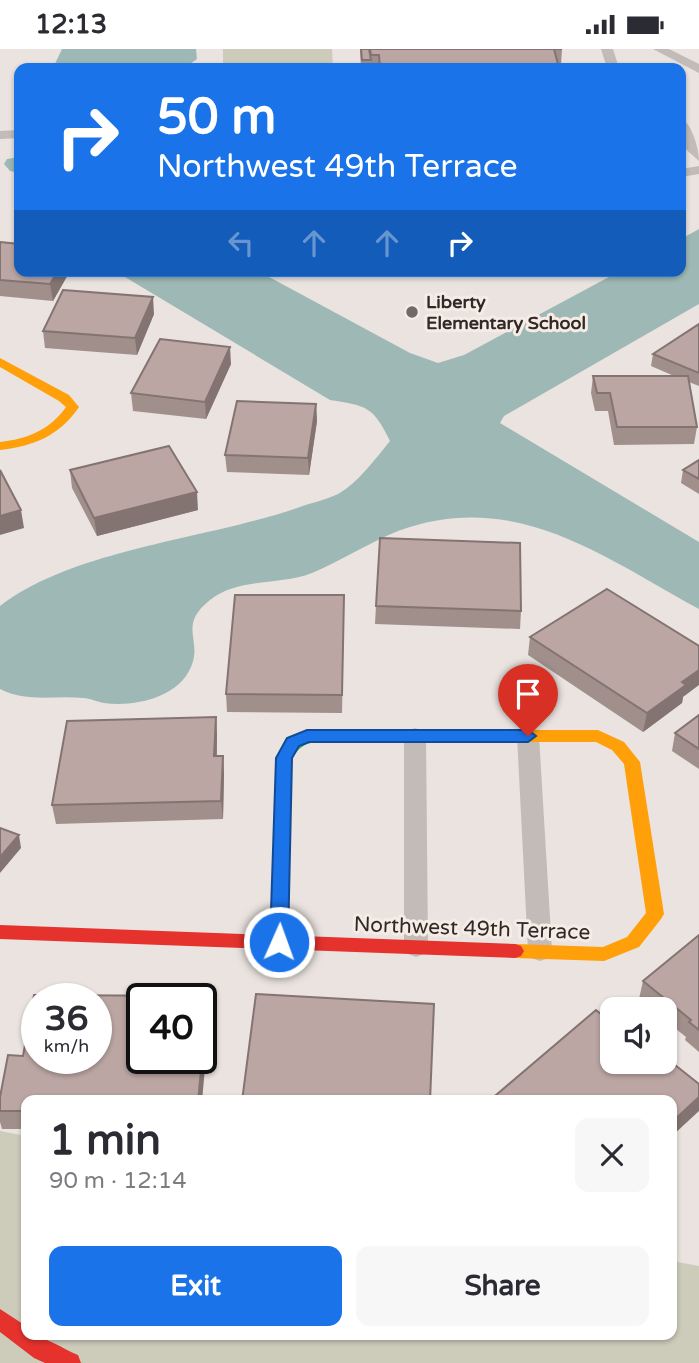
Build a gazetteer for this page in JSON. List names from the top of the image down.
{
  "streets": {
    "street": ["Northwest 49th Terrace"]
  },
  "places": ["Liberty Elementary School"],
  "page": {
    "status": "12:13",
    "turn": ["50 m", "Northwest 49th Terrace"],
    "speed": "36 km/h",
    "limit": "40",
    "heading": ["1 min", "90 m · 12:14"],
    "buttons": ["Exit", "Share"]
  }
}
